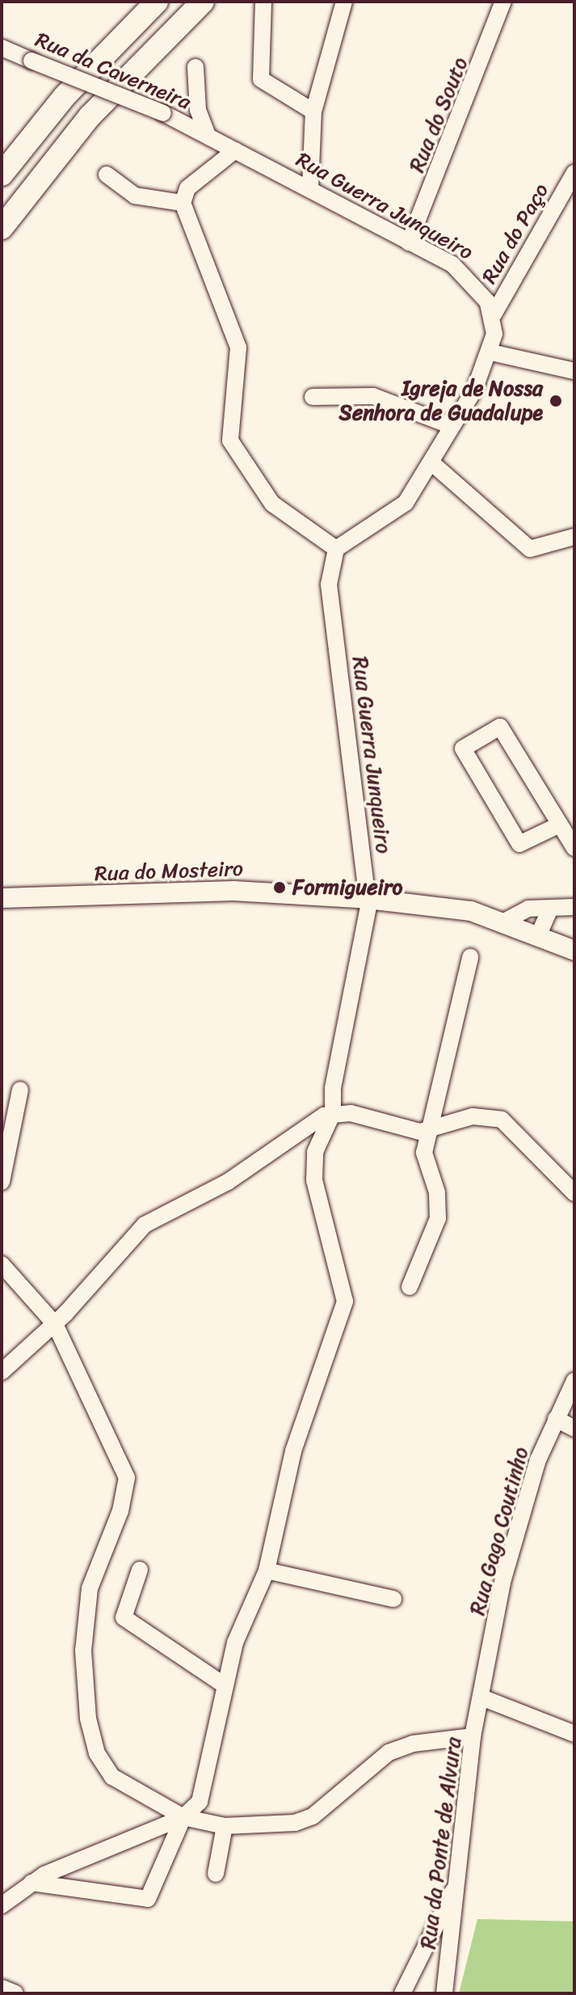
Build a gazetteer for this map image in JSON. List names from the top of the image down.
{
  "streets": {
    "main road": ["Rua do Mosteiro"],
    "street": [
      "Rua da Caverneira",
      "Rua do Souto",
      "Rua Guerra Junqueiro",
      "Rua do Paço",
      "Rua Gago Coutinho",
      "Rua da Ponte de Alvura"
    ]
  },
  "crossings": [
    ["Rua da Caverneira", "Rua Guerra Junqueiro"],
    ["Rua do Souto", "Rua Guerra Junqueiro"],
    ["Rua Guerra Junqueiro", "Rua do Paço"],
    ["Rua Guerra Junqueiro", "Rua do Mosteiro"],
    ["Rua Gago Coutinho", "Rua da Ponte de Alvura"]
  ],
  "places": ["Igreja de Nossa Senhora de Guadalupe", "Formigueiro"]
}
